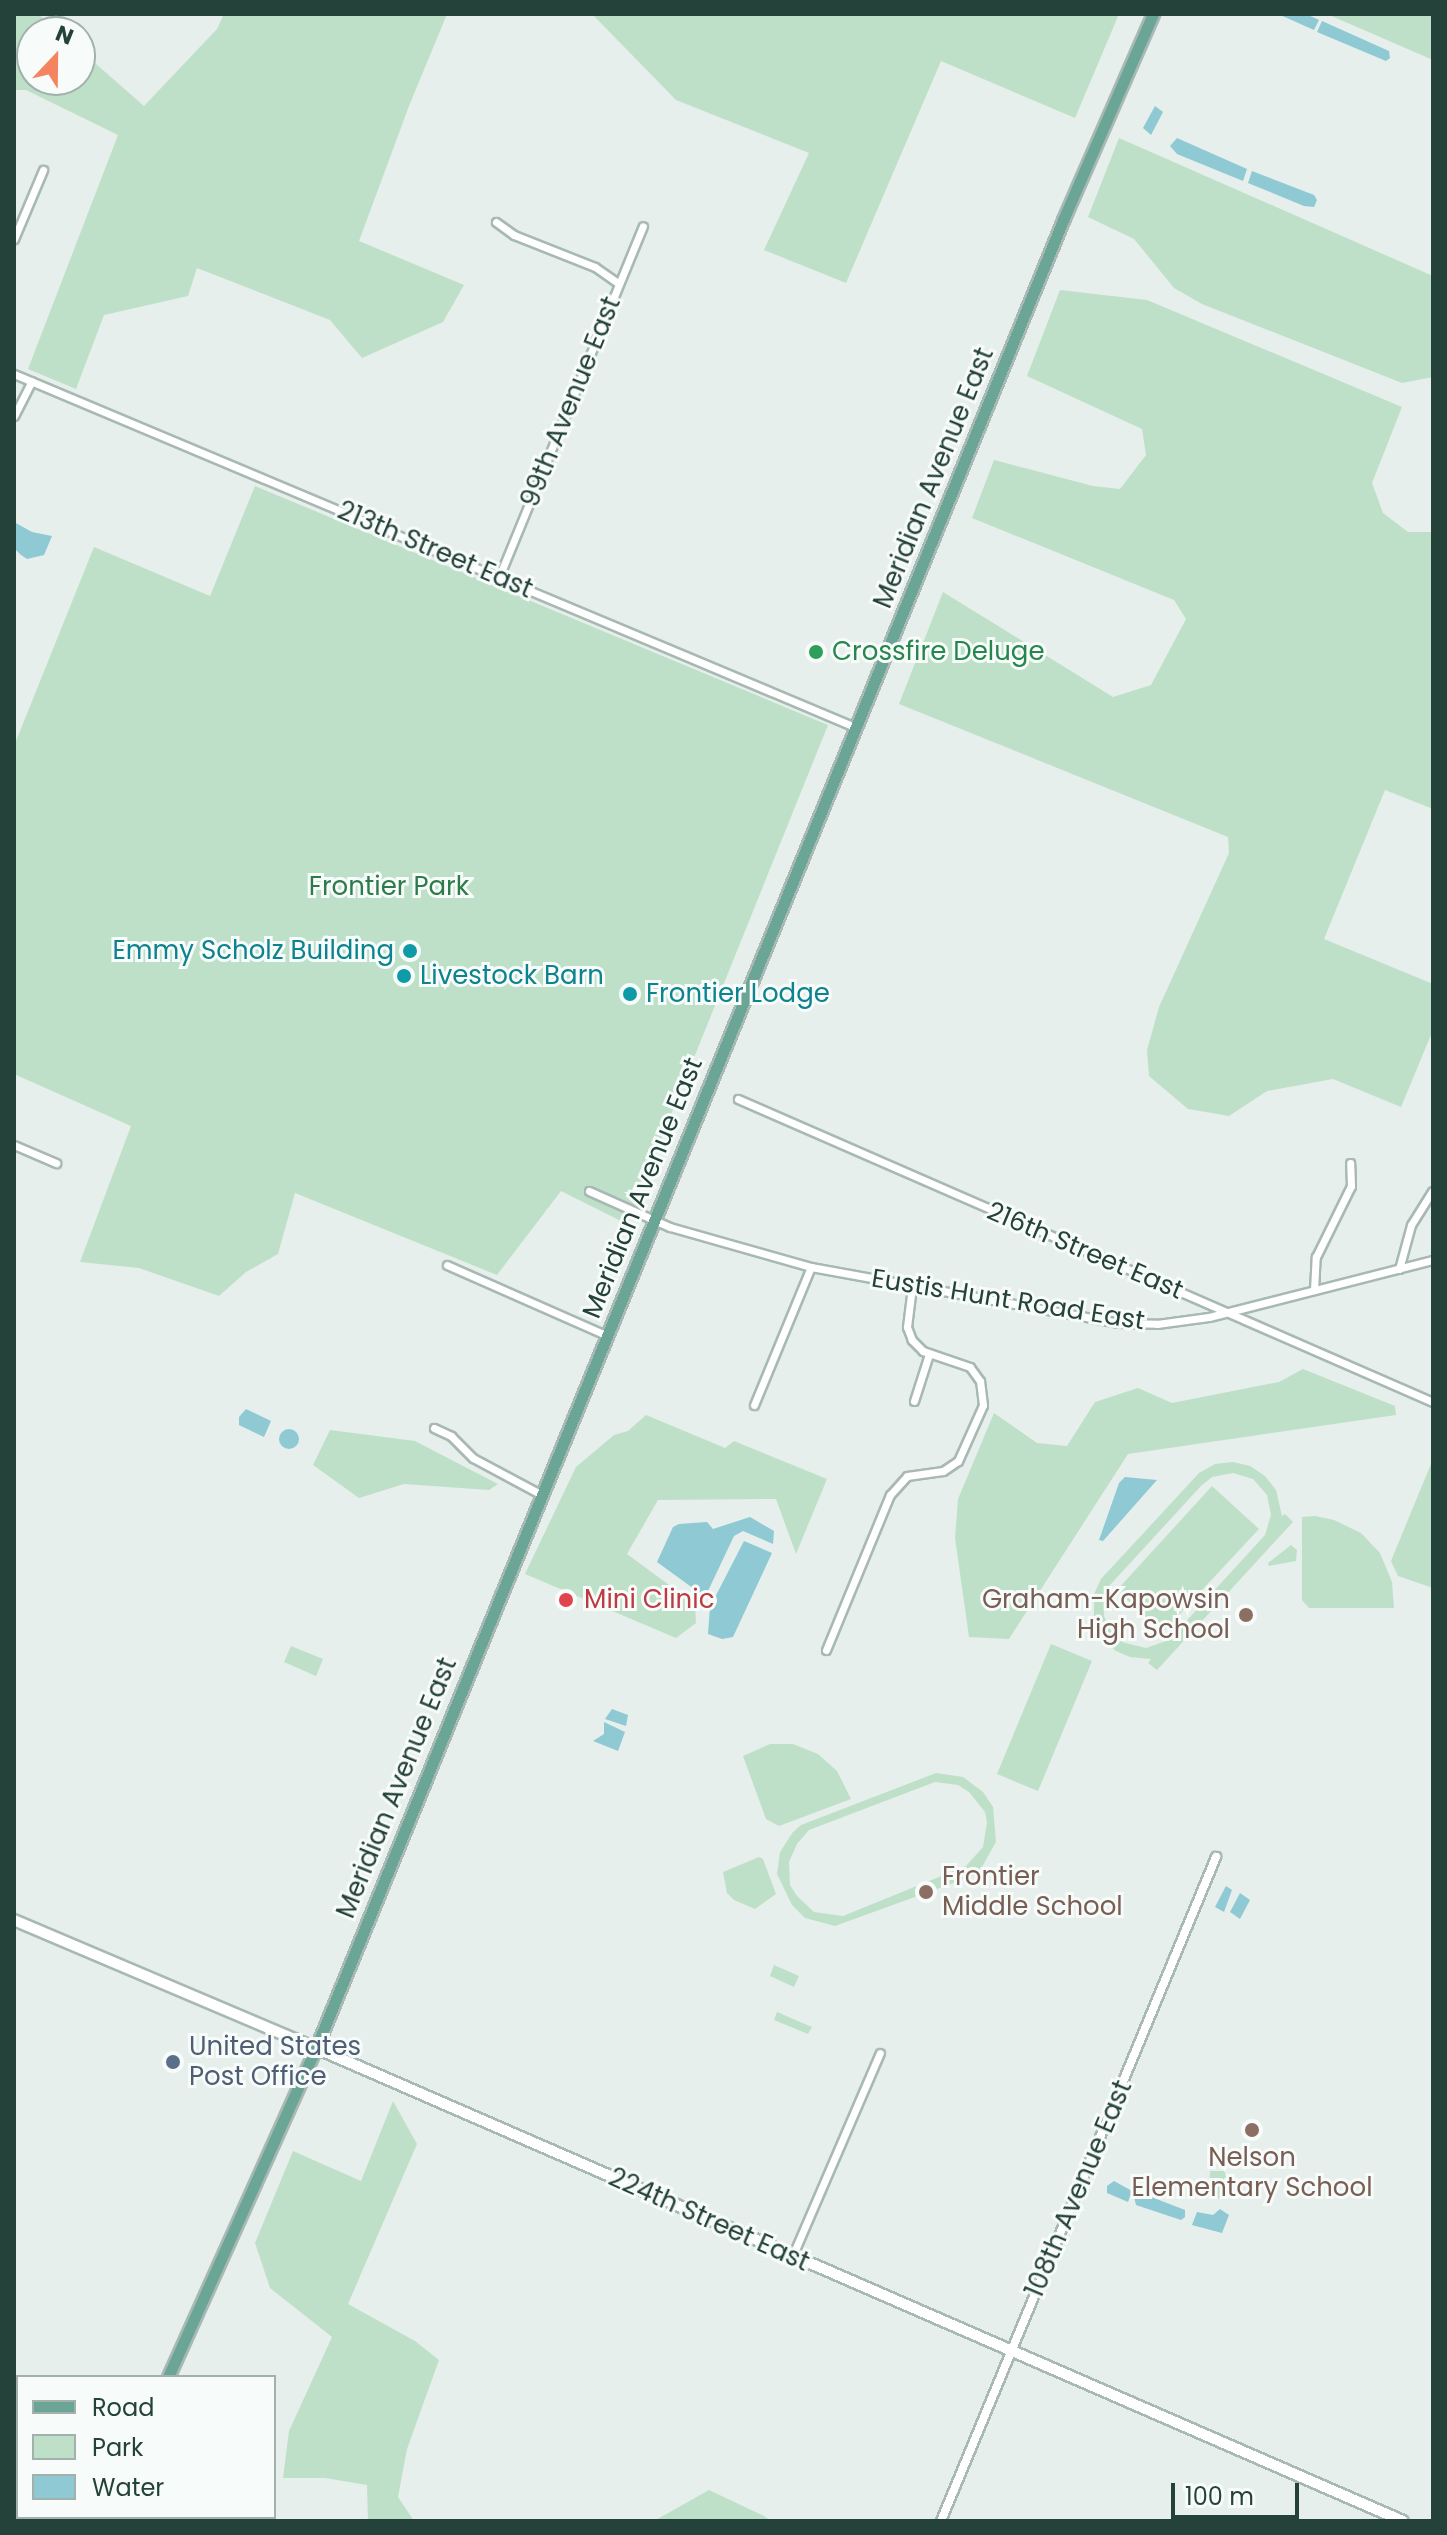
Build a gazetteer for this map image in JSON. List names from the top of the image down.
{
  "streets": {
    "main road": ["Meridian Avenue East", "224th Street East"],
    "street": [
      "99th Avenue East",
      "213th Street East",
      "216th Street East",
      "Eustis Hunt Road East",
      "108th Avenue East"
    ]
  },
  "crossings": [
    ["99th Avenue East", "213th Street East"],
    ["Meridian Avenue East", "213th Street East"],
    ["Meridian Avenue East", "Eustis Hunt Road East"],
    ["Meridian Avenue East", "224th Street East"],
    ["216th Street East", "Eustis Hunt Road East"],
    ["108th Avenue East", "224th Street East"]
  ],
  "parks": ["Frontier Park"],
  "places": [
    "Crossfire Deluge",
    "Emmy Scholz Building",
    "Livestock Barn",
    "Frontier Lodge",
    "Mini Clinic",
    "Graham-Kapowsin High School",
    "Frontier Middle School",
    "United States Post Office",
    "Nelson Elementary School"
  ],
  "legend": ["Road", "Park", "Water"],
  "scale_bar": "100 m",
  "north": "top"
}
